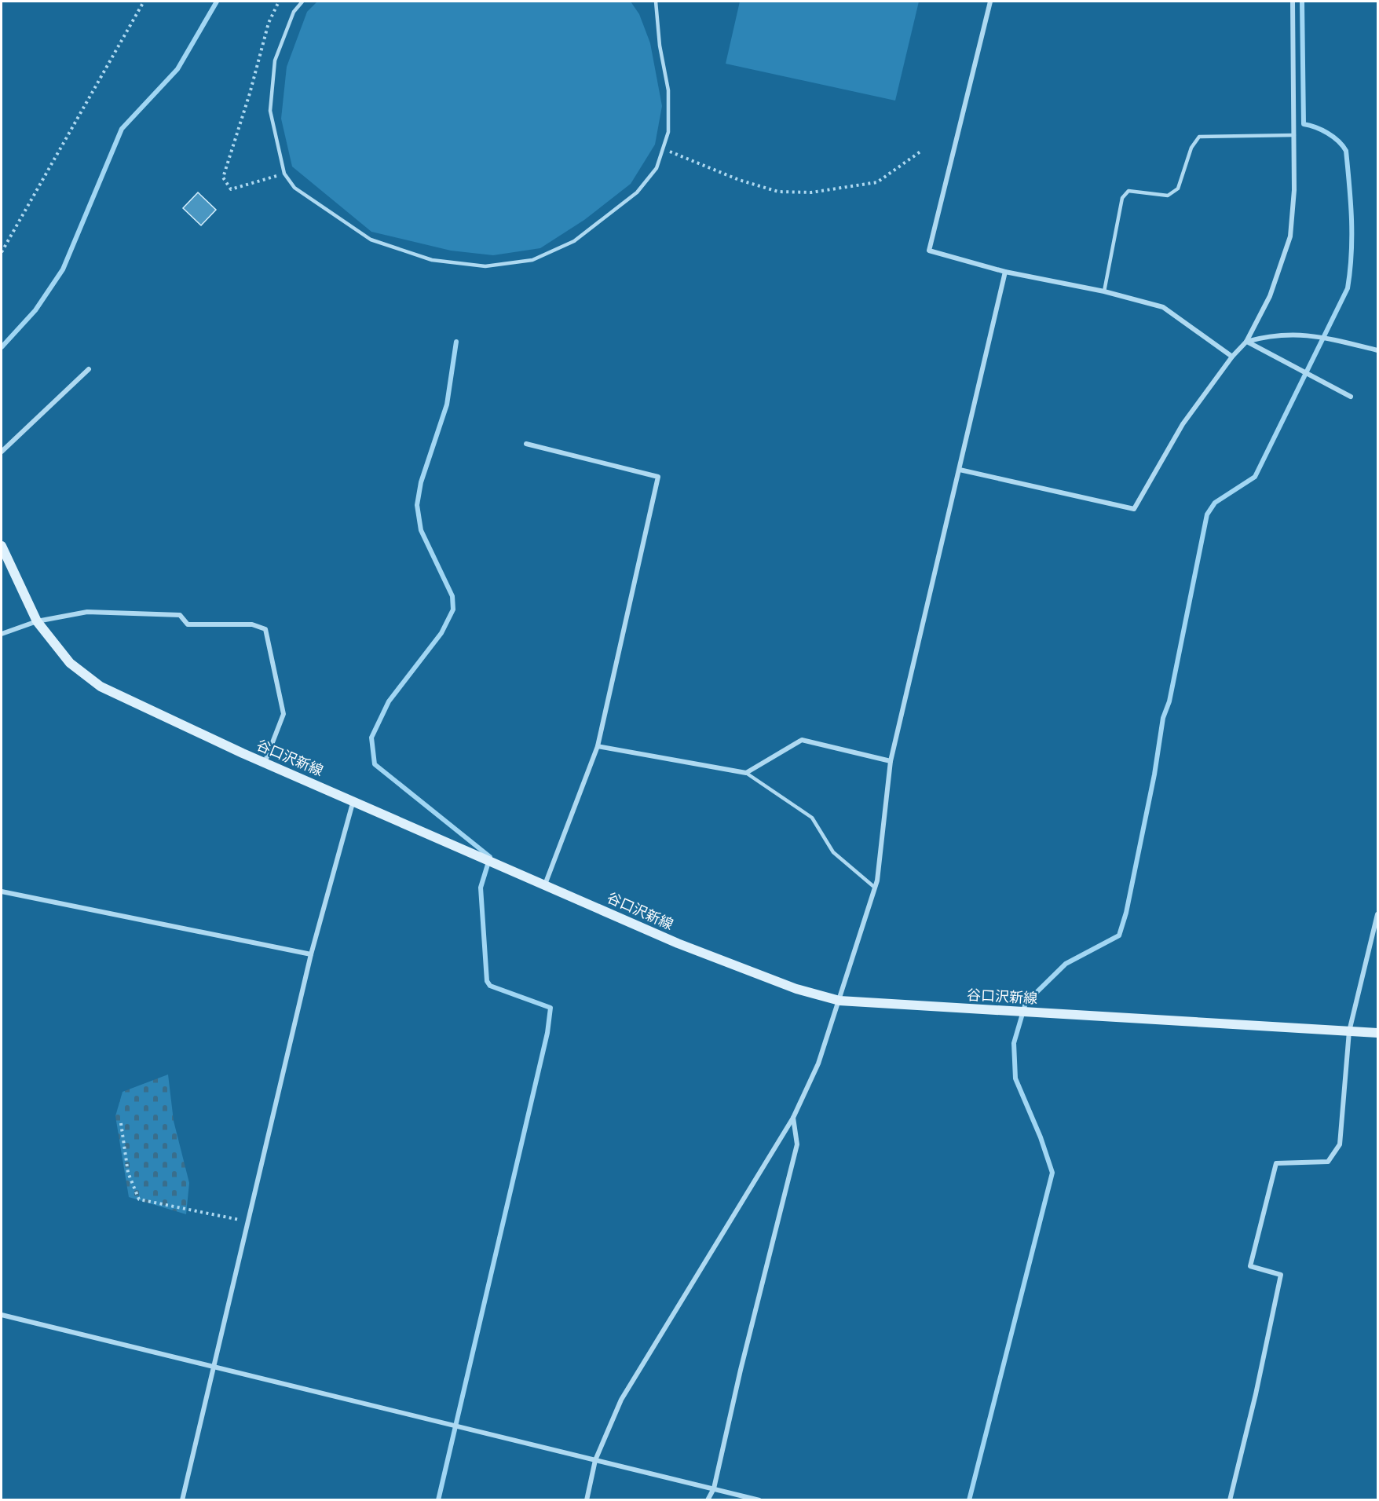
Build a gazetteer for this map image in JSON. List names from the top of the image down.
{
  "streets": {
    "main road": ["谷口沢新線"]
  }
}
